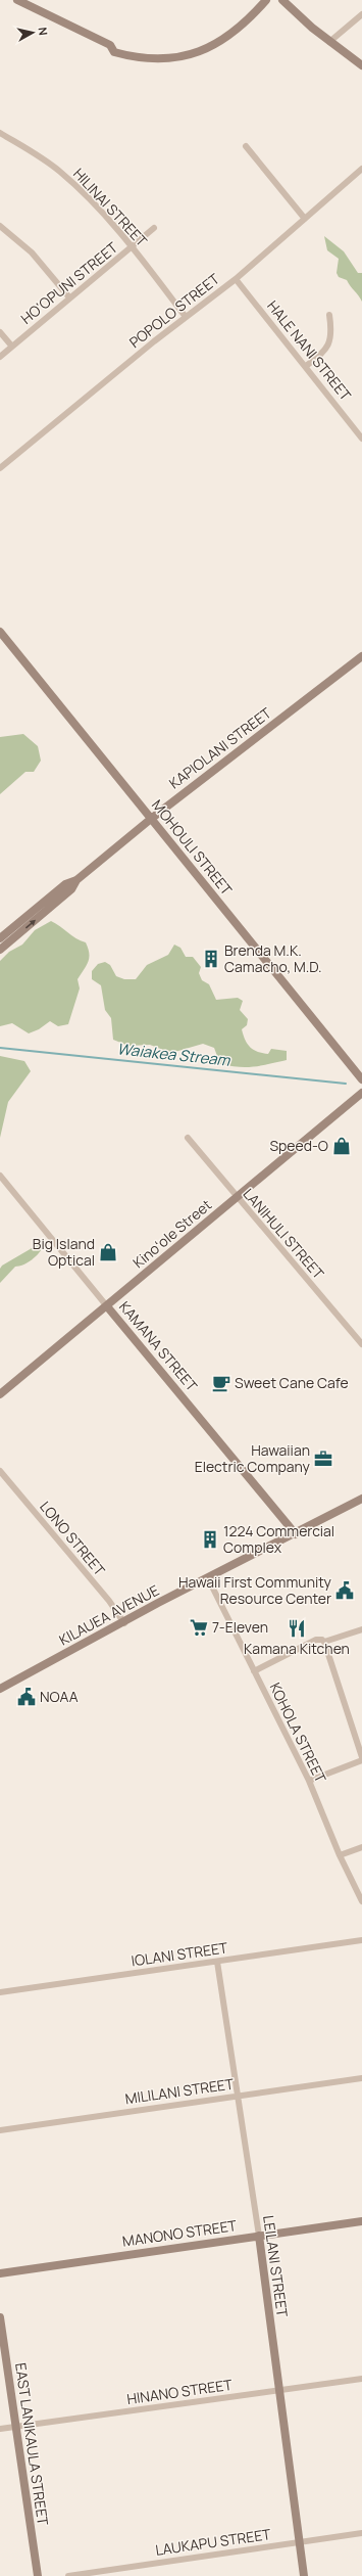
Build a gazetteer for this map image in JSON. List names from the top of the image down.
{
  "streets": {
    "street": [
      "HILINAI STREET",
      "HO'OPUNI STREET",
      "POPOLO STREET",
      "HALE NANI STREET",
      "KAPIOLANI STREET",
      "MOHOULI STREET",
      "Kinoʻole Street",
      "LANIHULI STREET",
      "KAMANA STREET",
      "LONO STREET",
      "KILAUEA AVENUE",
      "KOHOLA STREET",
      "IOLANI STREET",
      "MILILANI STREET",
      "MANONO STREET",
      "LEILANI STREET",
      "HINANO STREET",
      "EAST LANIKAULA STREET",
      "LAUKAPU STREET"
    ]
  },
  "crossings": [
    ["HILINAI STREET", "HO'OPUNI STREET"],
    ["HILINAI STREET", "POPOLO STREET"],
    ["POPOLO STREET", "HALE NANI STREET"],
    ["KAPIOLANI STREET", "MOHOULI STREET"],
    ["Kinoʻole Street", "LANIHULI STREET"],
    ["Kinoʻole Street", "KAMANA STREET"],
    ["KAMANA STREET", "KILAUEA AVENUE"],
    ["LONO STREET", "KILAUEA AVENUE"],
    ["KILAUEA AVENUE", "KOHOLA STREET"],
    ["IOLANI STREET", "LEILANI STREET"],
    ["MILILANI STREET", "LEILANI STREET"],
    ["MANONO STREET", "LEILANI STREET"],
    ["LEILANI STREET", "HINANO STREET"],
    ["LEILANI STREET", "LAUKAPU STREET"],
    ["HINANO STREET", "EAST LANIKAULA STREET"]
  ],
  "water": ["Waiakea Stream"],
  "places": {
    "building": ["Brenda M.K. Camacho, M.D.", "1224 Commercial Complex"],
    "shop": ["Speed-O", "Big Island Optical"],
    "cafe": ["Sweet Cane Cafe"],
    "office": ["Hawaiian Electric Company"],
    "public building": ["Hawaii First Community Resource Center", "NOAA"],
    "supermarket": ["7-Eleven"],
    "restaurant": ["Kamana Kitchen"]
  },
  "north": "right"
}
